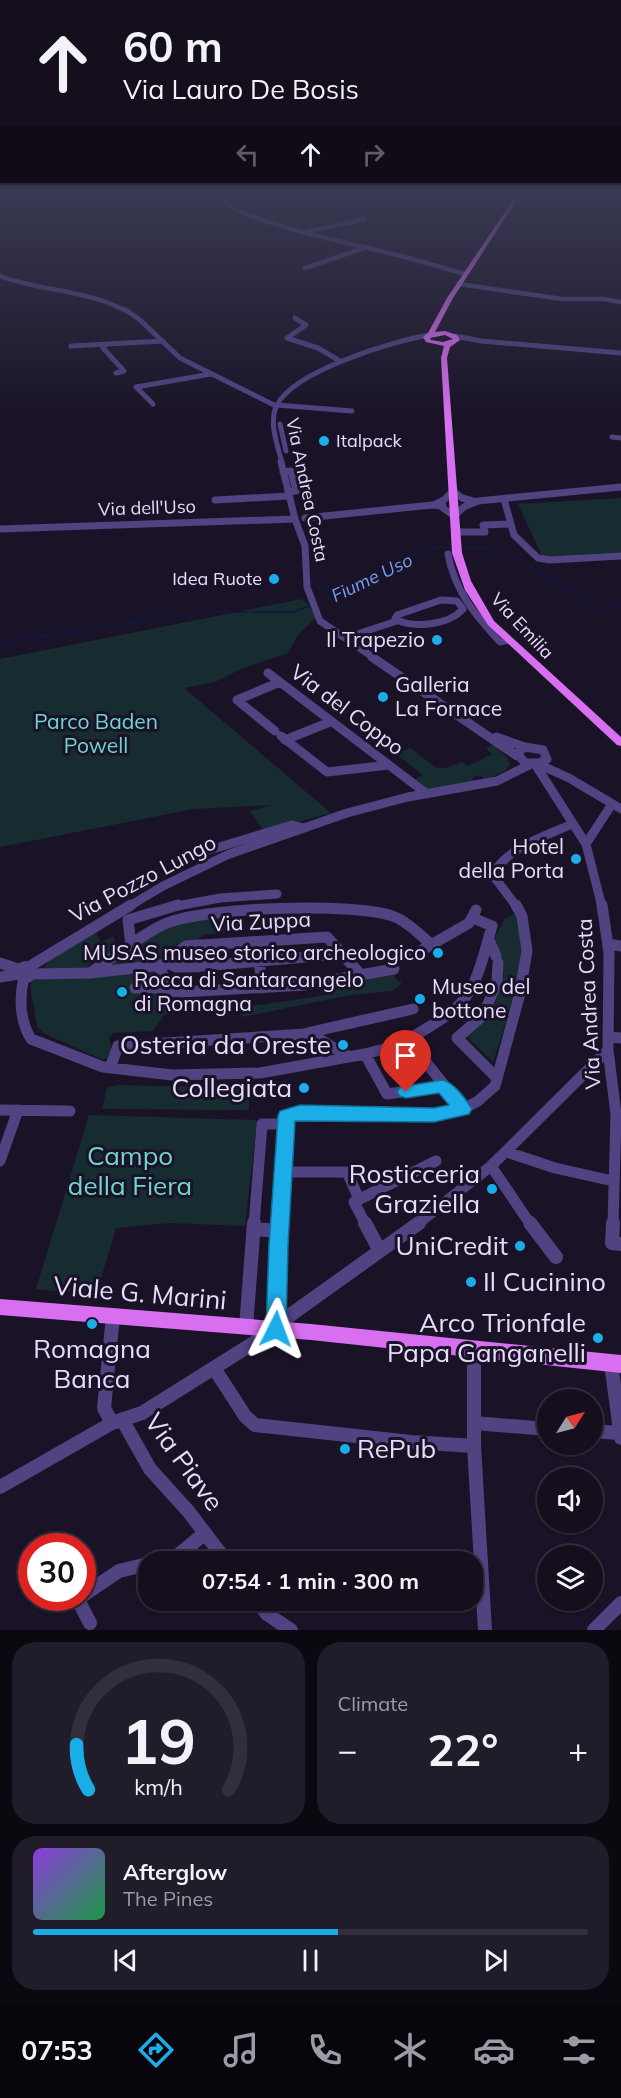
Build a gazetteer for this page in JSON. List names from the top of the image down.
{
  "streets": {
    "main road": ["Via Emilia", "Viale G. Marini"],
    "street": [
      "Via Andrea Costa",
      "Via dell'Uso",
      "Via del Coppo",
      "Via Pozzo Lungo",
      "Via Zuppa",
      "Via Piave"
    ]
  },
  "crossings": [
    ["Via Andrea Costa", "Via dell'Uso"],
    ["Via Andrea Costa", "Via Pozzo Lungo"],
    ["Via del Coppo", "Via Pozzo Lungo"],
    ["Viale G. Marini", "Via Piave"]
  ],
  "water": ["Fiume Uso"],
  "parks": ["Parco Baden Powell", "Campo della Fiera"],
  "places": [
    "Italpack",
    "Idea Ruote",
    "Il Trapezio",
    "Galleria La Fornace",
    "Hotel della Porta",
    "MUSAS museo storico archeologico",
    "Rocca di Santarcangelo di Romagna",
    "Museo del bottone",
    "Osteria da Oreste",
    "Collegiata",
    "Rosticceria Graziella",
    "UniCredit",
    "Il Cucinino",
    "Romagna Banca",
    "Arco Trionfale Papa Ganganelli",
    "RePub"
  ],
  "north": "top right",
  "page": {
    "turn": ["60 m", "Via Lauro De Bosis"],
    "limit": "30",
    "trip": "07:54 · 1 min · 300 m",
    "tile": "Climate",
    "heat": ["−", "22°", "+"],
    "song": ["Afterglow", "The Pines"],
    "tabs": "07:53",
    "gauge": ["19", "km/h"]
  }
}
